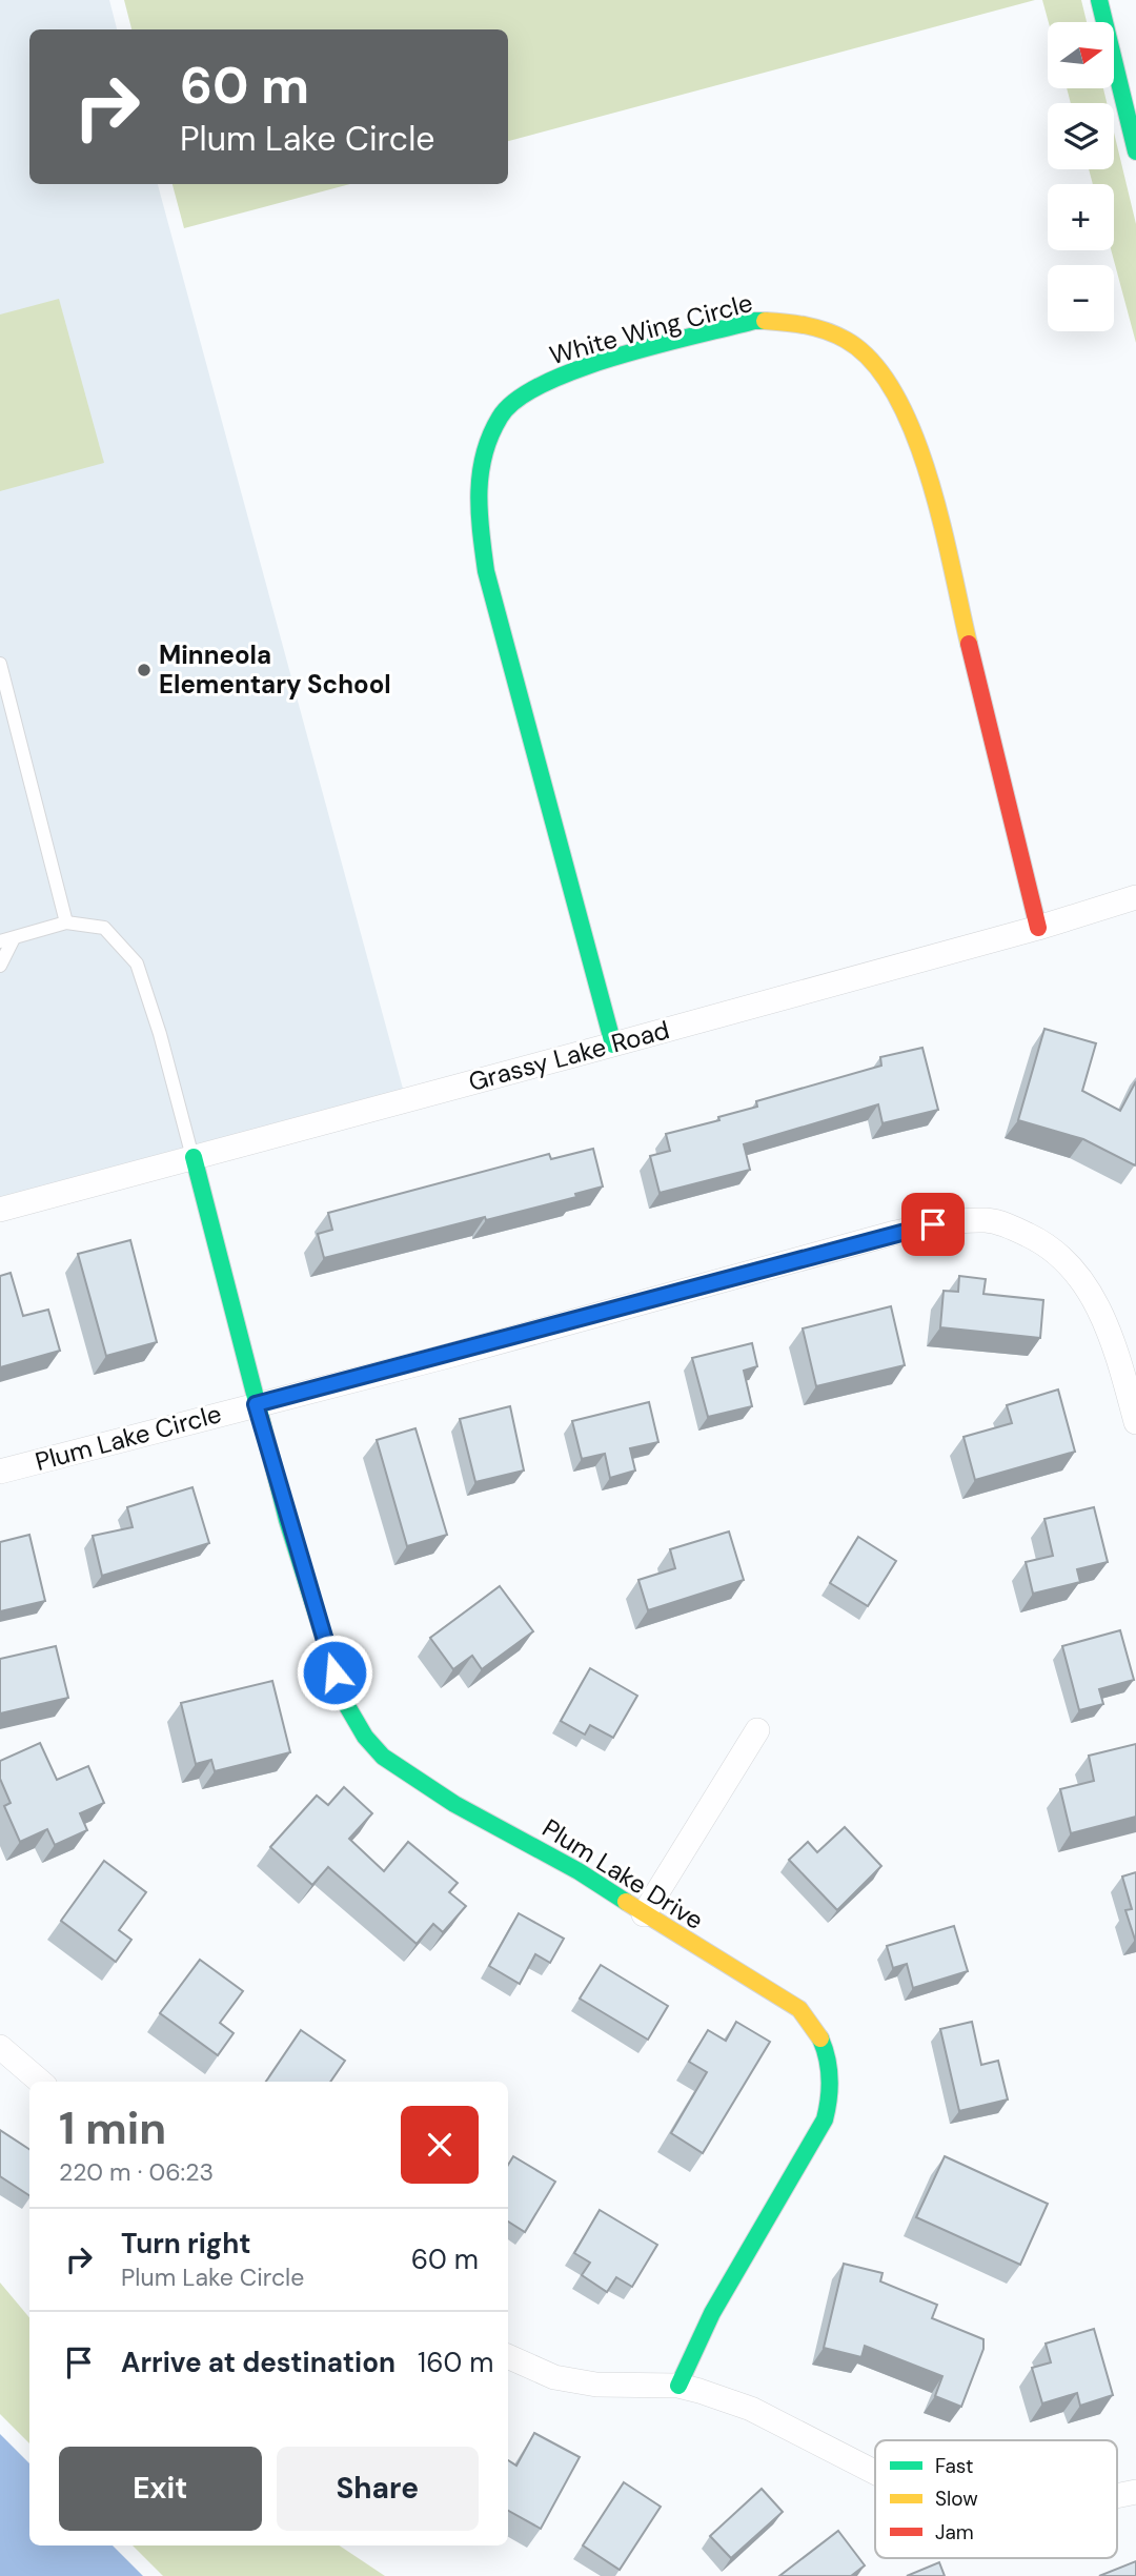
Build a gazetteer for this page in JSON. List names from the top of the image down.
{
  "streets": {
    "street": [
      "White Wing Circle",
      "Grassy Lake Road",
      "Plum Lake Circle",
      "Plum Lake Drive"
    ]
  },
  "crossings": [
    ["White Wing Circle", "Grassy Lake Road"],
    ["Grassy Lake Road", "Plum Lake Circle"],
    ["Plum Lake Circle", "Plum Lake Drive"]
  ],
  "places": ["Minneola Elementary School"],
  "legend": ["Fast", "Slow", "Jam"],
  "north": "right",
  "page": {
    "map_buttons": ["+", "−"],
    "turn": ["60 m", "Plum Lake Circle"],
    "heading": ["1 min", "220 m · 06:23"],
    "list": [
      {
        "name": "Turn right",
        "note": "Plum Lake Circle",
        "value": "60 m"
      },
      {
        "name": "Arrive at destination",
        "value": "160 m"
      }
    ],
    "buttons": ["Exit", "Share"]
  }
}
